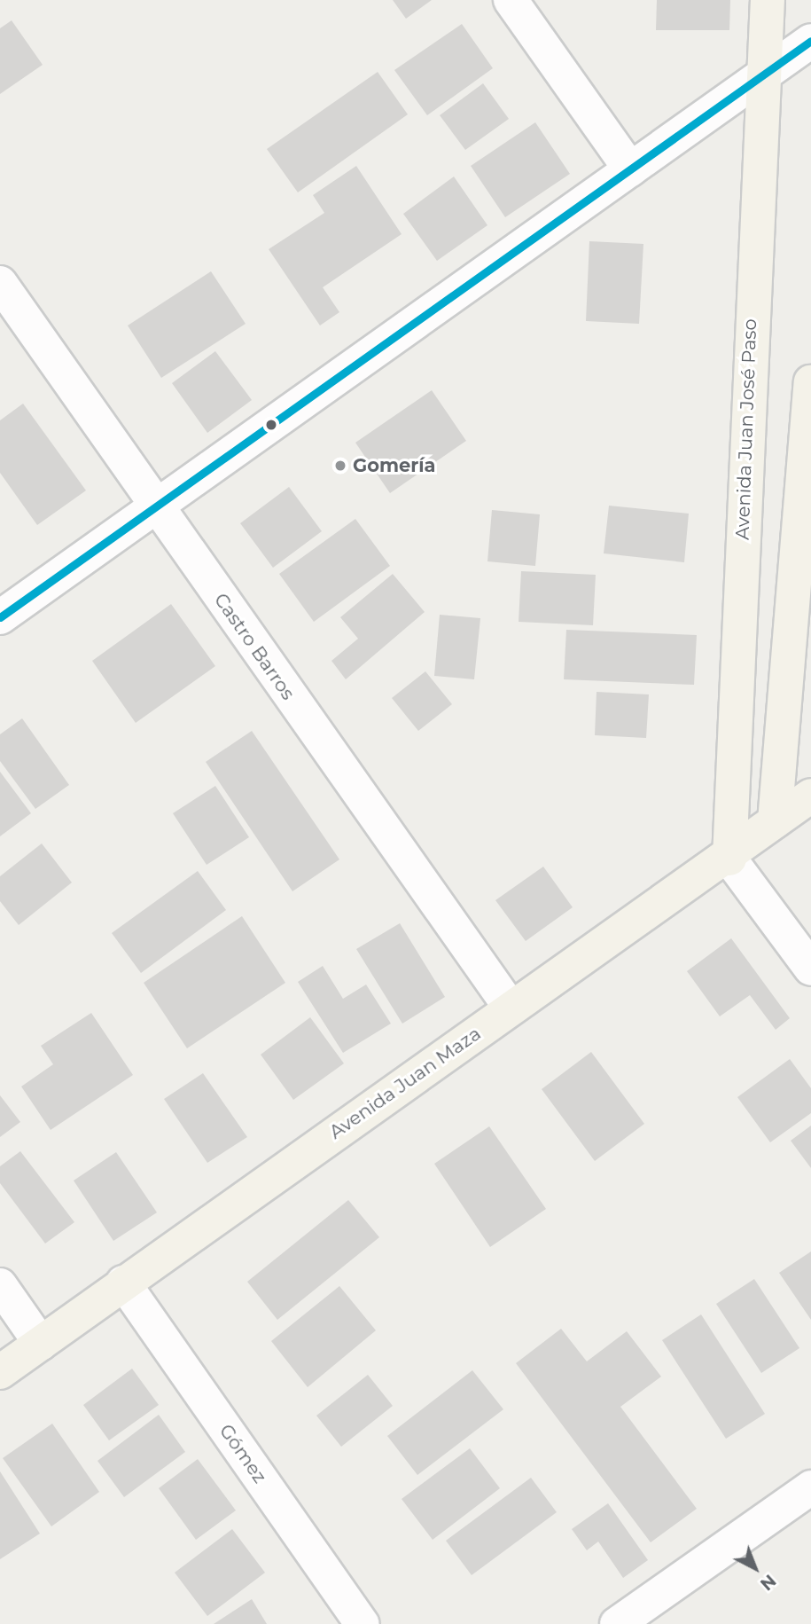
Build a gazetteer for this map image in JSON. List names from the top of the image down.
{
  "streets": {
    "main road": ["Avenida Juan José Paso", "Avenida Juan Maza"],
    "street": ["Castro Barros", "Gómez"]
  },
  "crossings": [
    ["Avenida Juan José Paso", "Avenida Juan Maza"],
    ["Castro Barros", "Avenida Juan Maza"],
    ["Avenida Juan Maza", "Gómez"]
  ],
  "places": ["Gomería"],
  "north": "bottom right"
}
